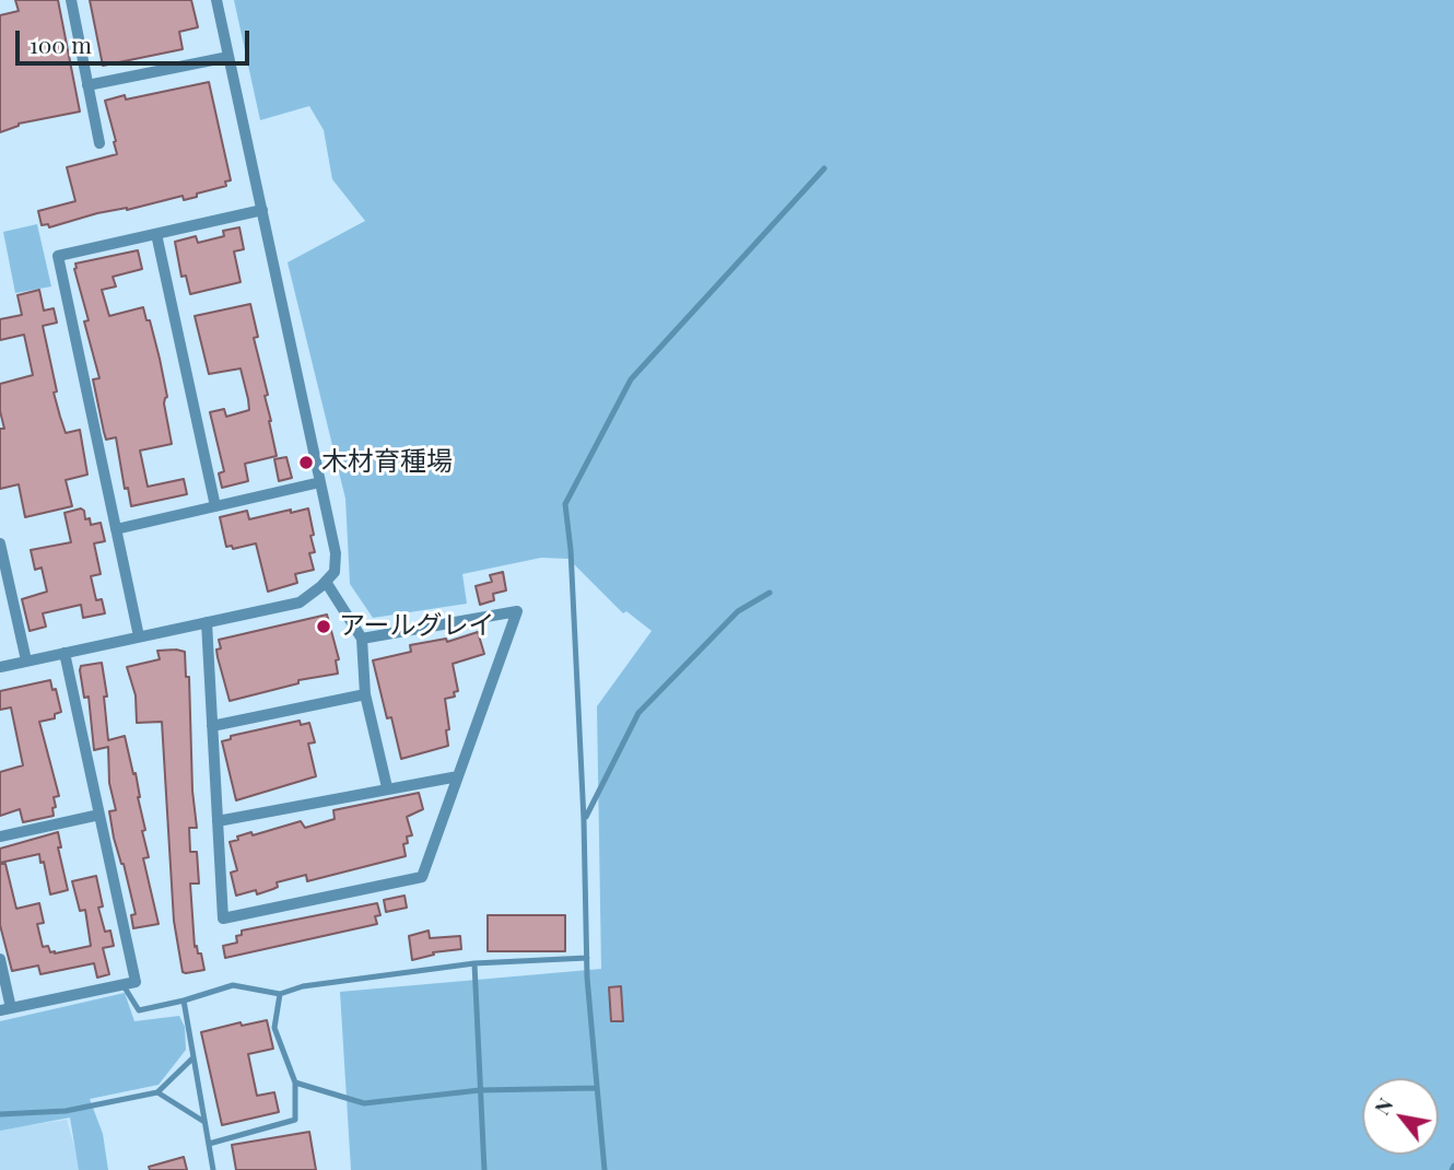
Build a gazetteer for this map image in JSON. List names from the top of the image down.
{
  "places": ["木材育種場", "アールグレイ"],
  "scale_bar": "100 m",
  "north": "top left"
}
